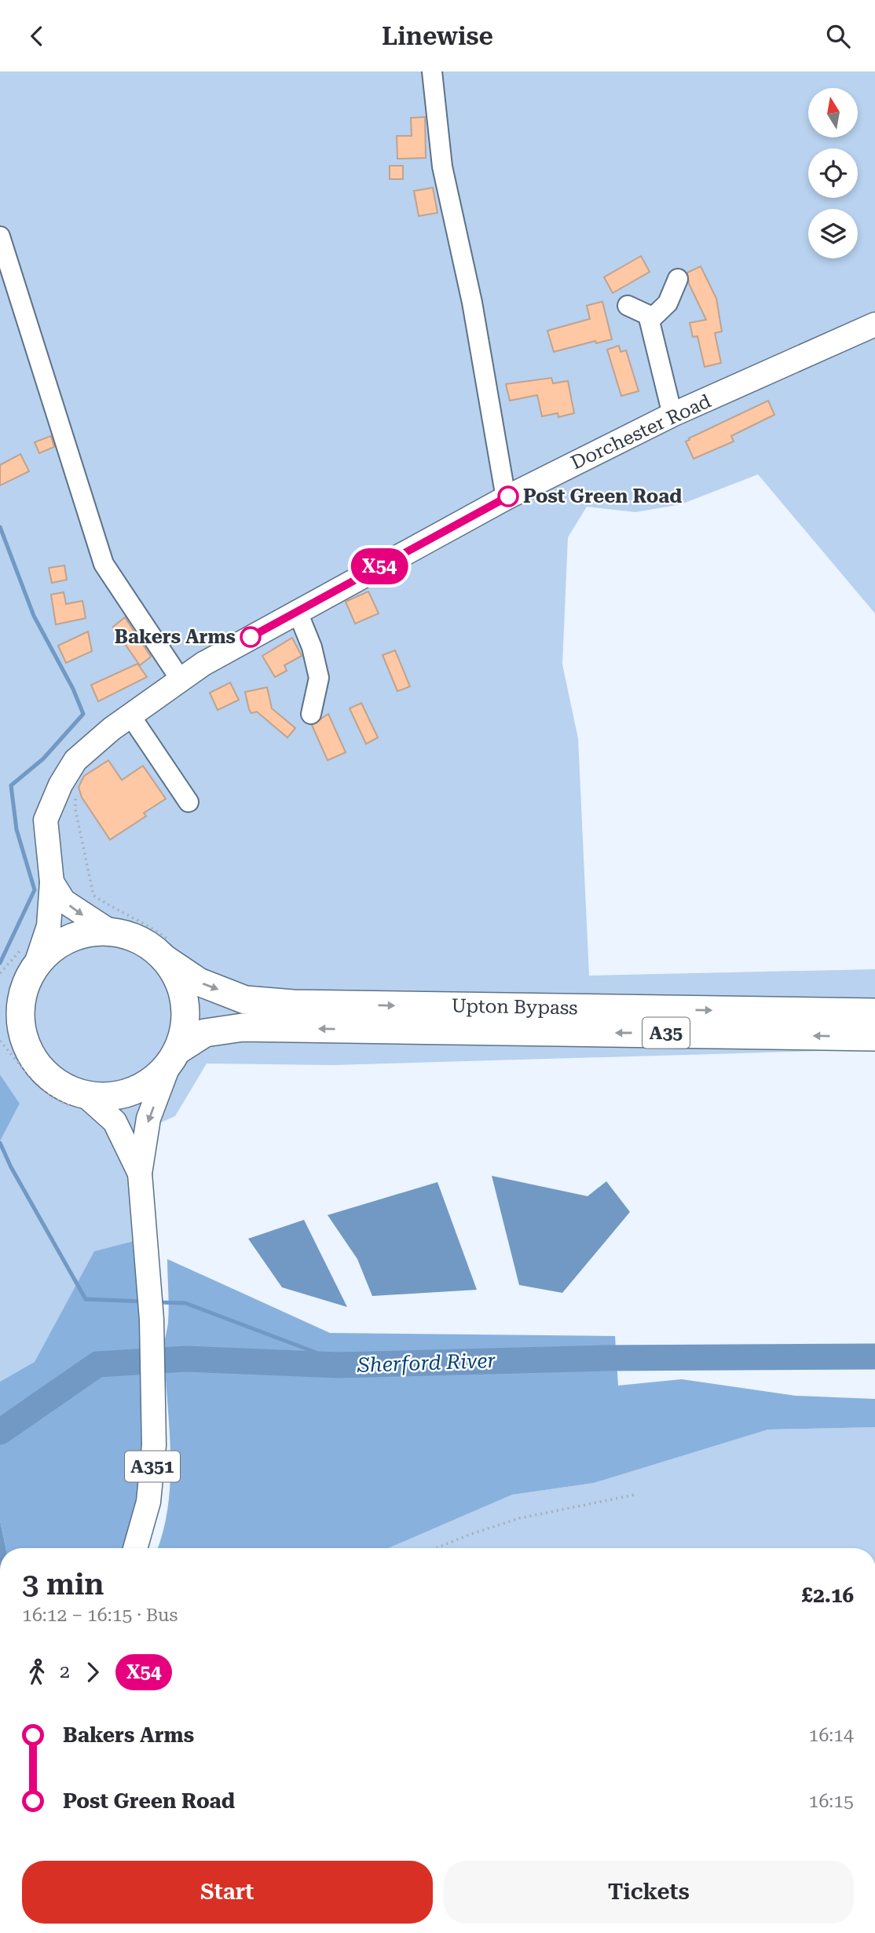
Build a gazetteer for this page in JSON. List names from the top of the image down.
{
  "streets": {
    "highway": ["Upton Bypass", "A35"],
    "main road": ["Dorchester Road", "A351"]
  },
  "crossings": [
    ["Dorchester Road", "Upton Bypass"],
    ["Dorchester Road", "A351"],
    ["Upton Bypass", "A351"]
  ],
  "water": ["Sherford River"],
  "places": ["Post Green Road", "Bakers Arms"],
  "lines": ["bus line X54"],
  "north": "top",
  "page": {
    "header": "Linewise",
    "on_map": "X54",
    "heading": ["3 min", "16:12 – 16:15 · Bus", "£2.16"],
    "legs": ["2", "X54"],
    "list": [
      {
        "name": "Bakers Arms",
        "value": "16:14"
      },
      {
        "name": "Post Green Road",
        "value": "16:15"
      }
    ],
    "buttons": ["Start", "Tickets"]
  }
}
